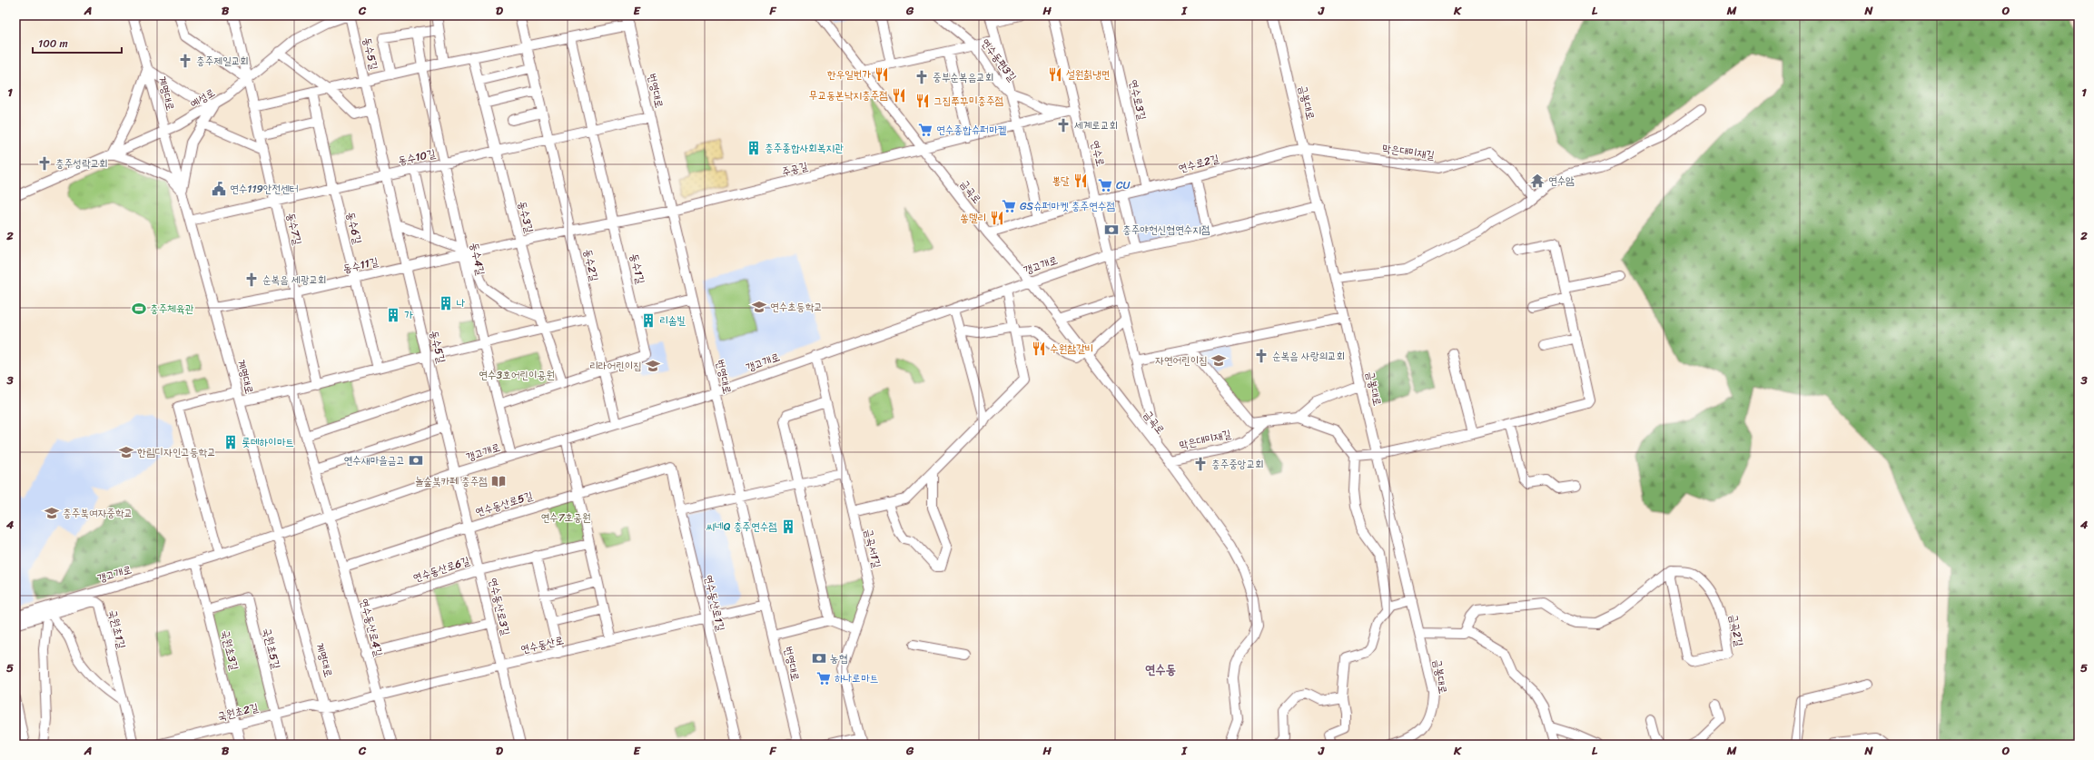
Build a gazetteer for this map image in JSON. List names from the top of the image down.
{
  "streets": {
    "street": [
      "동수5길",
      "연수동편3길",
      "번영대로",
      "계명대로",
      "예성로",
      "연수로3길",
      "금봉대로",
      "막은대미재길",
      "연수로",
      "동수10길",
      "연수로2길",
      "주공길",
      "금곡로",
      "동수3길",
      "동수6길",
      "동수7길",
      "동수4길",
      "동수11길",
      "동수2길",
      "갱고개로",
      "동수1길",
      "연수동산로5길",
      "금곡서1길",
      "연수동산로6길",
      "연수동산로1길",
      "연수동산로3길",
      "연수동산로4길",
      "국원초1길",
      "금곡2길",
      "연수동산로",
      "국원초5길",
      "국원초3길",
      "국원초2길"
    ]
  },
  "crossings": [
    ["동수5길", "예성로"],
    ["동수5길", "동수10길"],
    ["동수5길", "동수11길"],
    ["동수5길", "갱고개로"],
    ["동수5길", "연수동산로3길"],
    ["연수동편3길", "연수로"],
    ["번영대로", "동수10길"],
    ["번영대로", "주공길"],
    ["번영대로", "동수11길"],
    ["번영대로", "갱고개로"],
    ["번영대로", "연수동산로"],
    ["계명대로", "예성로"],
    ["계명대로", "동수10길"],
    ["계명대로", "동수11길"],
    ["계명대로", "갱고개로"],
    ["계명대로", "연수동산로"],
    ["계명대로", "국원초2길"],
    ["예성로", "동수7길"],
    ["연수로3길", "연수로2길"],
    ["금봉대로", "막은대미재길"],
    ["금봉대로", "연수로2길"],
    ["금봉대로", "갱고개로"],
    ["막은대미재길", "연수로2길"],
    ["막은대미재길", "금곡로"],
    ["연수로", "연수로2길"],
    ["연수로", "금곡로"],
    ["연수로", "갱고개로"],
    ["동수10길", "동수3길"],
    ["동수10길", "동수6길"],
    ["동수10길", "동수7길"],
    ["동수10길", "동수4길"],
    ["동수10길", "동수2길"],
    ["동수10길", "동수1길"],
    ["연수로2길", "금곡로"],
    ["주공길", "금곡로"],
    ["주공길", "동수11길"],
    ["금곡로", "갱고개로"],
    ["동수3길", "동수11길"],
    ["동수3길", "동수1길"],
    ["동수6길", "동수11길"],
    ["동수7길", "동수11길"],
    ["동수4길", "동수11길"],
    ["동수4길", "갱고개로"],
    ["동수4길", "동수1길"],
    ["동수11길", "동수2길"],
    ["동수11길", "동수1길"],
    ["동수2길", "갱고개로"],
    ["동수2길", "동수1길"],
    ["갱고개로", "금곡서1길"],
    ["갱고개로", "연수동산로3길"],
    ["갱고개로", "연수동산로4길"],
    ["갱고개로", "국원초3길"],
    ["연수동산로5길", "연수동산로1길"],
    ["연수동산로5길", "연수동산로3길"],
    ["연수동산로5길", "연수동산로4길"],
    ["연수동산로6길", "연수동산로3길"],
    ["연수동산로6길", "연수동산로4길"],
    ["연수동산로1길", "연수동산로"],
    ["연수동산로3길", "연수동산로"],
    ["연수동산로4길", "연수동산로"],
    ["연수동산로", "국원초2길"],
    ["국원초5길", "국원초3길"],
    ["국원초5길", "국원초2길"],
    ["국원초3길", "국원초2길"]
  ],
  "districts": ["연수동"],
  "parks": ["연수3호어린이공원", "연수7호공원"],
  "places": {
    "church": [
      "충주제일교회",
      "중부순복음교회",
      "세계로교회",
      "충주성락교회",
      "순복음 세광교회",
      "순복음 사랑의교회",
      "충주중앙교회"
    ],
    "restaurant": [
      "한우일번가",
      "설원칡냉면",
      "무교동본낙지충주점",
      "그집쭈꾸미충주점",
      "뽕달",
      "쏭델리",
      "수원참갈비"
    ],
    "supermarket": [
      "연수종합슈퍼마켙",
      "CU",
      "GS슈퍼마켓 충주연수점",
      "하나로마트"
    ],
    "building": [
      "충주종합사회복지관",
      "나",
      "가",
      "리솜빌",
      "롯데하이마트",
      "씨네Q 충주연수점"
    ],
    "temple": ["연수암"],
    "public building": ["연수119안전센터"],
    "bank": ["충주야현신협연수지점", "연수새마을금고", "농협"],
    "school or university": [
      "연수초등학교",
      "자연어린이집",
      "리라어린이집",
      "한림디자인고등학교",
      "충주북여자중학교"
    ],
    "sports": ["충주체육관"],
    "library": ["놀숲북카페 충주점"]
  },
  "scale_bar": "100 m",
  "grid": {
    "columns": [
      "A",
      "B",
      "C",
      "D",
      "E",
      "F",
      "G",
      "H",
      "I",
      "J",
      "K",
      "L",
      "M",
      "N",
      "O"
    ],
    "rows": [
      "1",
      "2",
      "3",
      "4",
      "5"
    ]
  }
}
